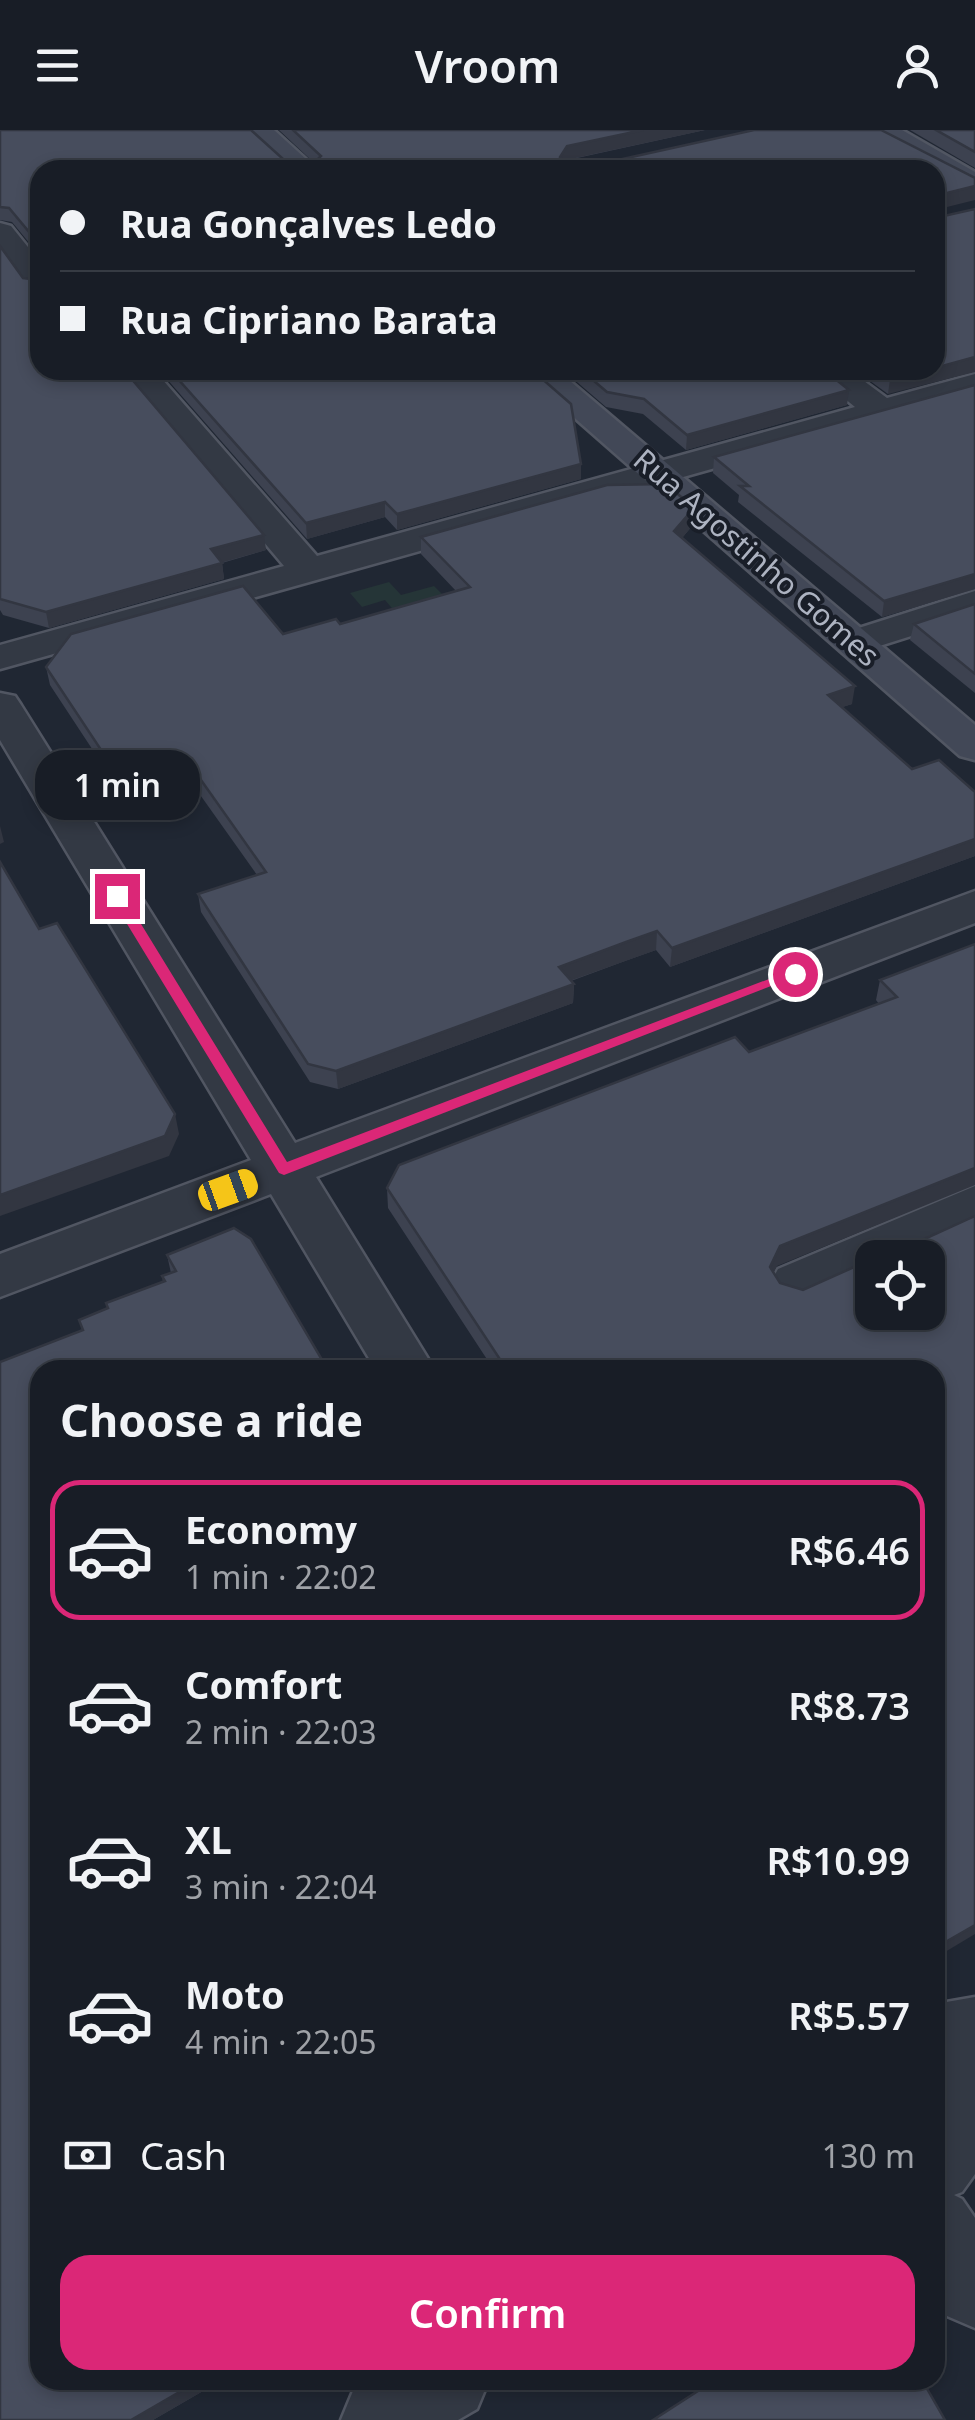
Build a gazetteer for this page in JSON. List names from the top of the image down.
{
  "streets": {
    "street": ["Rua Agostinho Gomes"]
  },
  "page": {
    "header": "Vroom",
    "banner": ["Rua Gonçalves Ledo", "Rua Cipriano Barata"],
    "bubble": "1 min",
    "heading": "Choose a ride",
    "list": [
      {
        "name": "Economy",
        "note": "1 min · 22:02",
        "value": "R$6.46"
      },
      {
        "name": "Comfort",
        "note": "2 min · 22:03",
        "value": "R$8.73"
      },
      {
        "name": "XL",
        "note": "3 min · 22:04",
        "value": "R$10.99"
      },
      {
        "name": "Moto",
        "note": "4 min · 22:05",
        "value": "R$5.57"
      }
    ],
    "pay": ["Cash", "130 m"],
    "buttons": "Confirm"
  }
}
